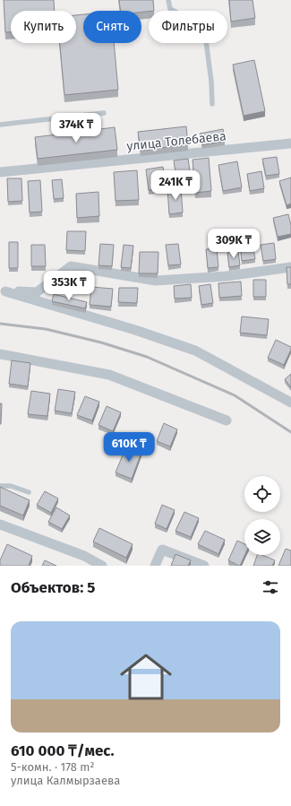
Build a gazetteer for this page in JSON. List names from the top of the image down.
{
  "streets": {
    "street": ["улица Толебаева"]
  },
  "page": {
    "chip": ["Купить", "Снять", "Фильтры"],
    "price": [
      "374K ₸",
      "241K ₸",
      "309K ₸",
      "353K ₸",
      "610K ₸"
    ],
    "heading": "Объектов: 5",
    "list": [
      {
        "name": "610 000 ₸/мес.",
        "note": "5-комн. · 178 m² · улица Калмырзаева"
      }
    ]
  }
}
